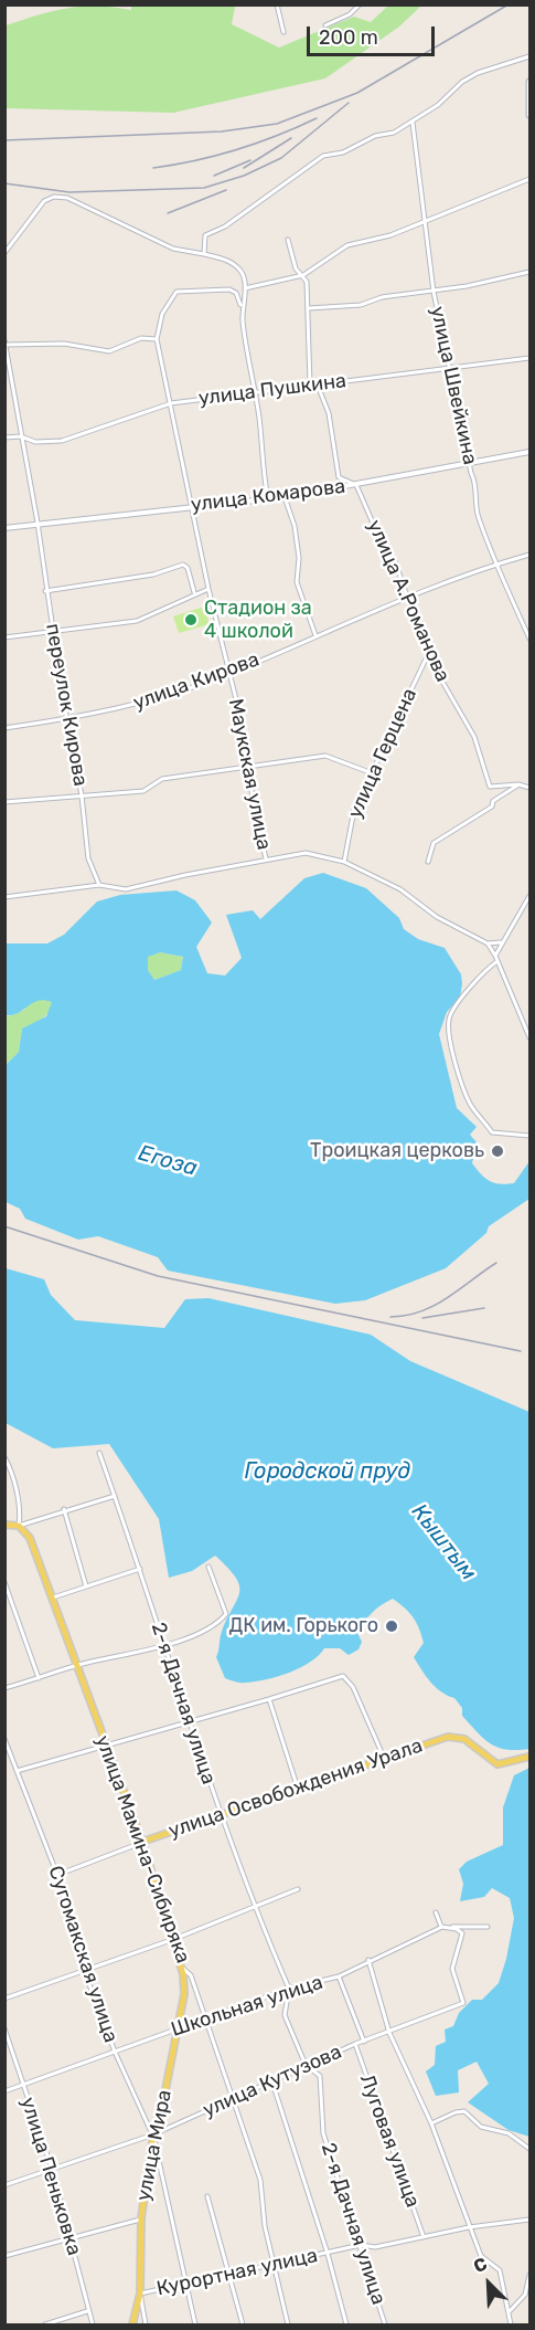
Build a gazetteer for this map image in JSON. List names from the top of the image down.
{
  "streets": {
    "main road": ["улица Освобождения Урала", "улица Мамина-Сибиряка", "улица Мира"],
    "street": [
      "улица Швейкина",
      "улица Пушкина",
      "улица Комарова",
      "улица А.Романова",
      "улица Кирова",
      "переулок Кирова",
      "улица Герцена",
      "Маукская улица",
      "2-я Дачная улица",
      "Сугомакская улица",
      "Школьная улица",
      "улица Кутузова",
      "Луговая улица",
      "улица Пеньковка",
      "Курортная улица"
    ]
  },
  "crossings": [
    ["улица Швейкина", "улица Пушкина"],
    ["улица Швейкина", "улица Комарова"],
    ["улица Швейкина", "улица Кирова"],
    ["улица Пушкина", "улица А.Романова"],
    ["улица Пушкина", "переулок Кирова"],
    ["улица Пушкина", "Маукская улица"],
    ["улица Комарова", "улица А.Романова"],
    ["улица Комарова", "переулок Кирова"],
    ["улица Комарова", "Маукская улица"],
    ["улица А.Романова", "улица Кирова"],
    ["улица А.Романова", "улица Герцена"],
    ["улица Кирова", "переулок Кирова"],
    ["улица Кирова", "Маукская улица"],
    ["2-я Дачная улица", "улица Освобождения Урала"],
    ["2-я Дачная улица", "Школьная улица"],
    ["2-я Дачная улица", "улица Кутузова"],
    ["2-я Дачная улица", "Курортная улица"],
    ["улица Освобождения Урала", "улица Мамина-Сибиряка"],
    ["улица Освобождения Урала", "Сугомакская улица"],
    ["улица Мамина-Сибиряка", "Школьная улица"],
    ["улица Мамина-Сибиряка", "улица Кутузова"],
    ["улица Мамина-Сибиряка", "улица Мира"],
    ["улица Мамина-Сибиряка", "Курортная улица"],
    ["Сугомакская улица", "Школьная улица"],
    ["Сугомакская улица", "улица Кутузова"],
    ["Сугомакская улица", "улица Мира"],
    ["Сугомакская улица", "Курортная улица"],
    ["Школьная улица", "улица Кутузова"],
    ["Школьная улица", "улица Мира"],
    ["Школьная улица", "улица Пеньковка"],
    ["улица Кутузова", "Луговая улица"],
    ["улица Кутузова", "улица Мира"],
    ["улица Кутузова", "улица Пеньковка"],
    ["Луговая улица", "Курортная улица"],
    ["улица Мира", "Курортная улица"]
  ],
  "water": ["Егоза", "Городской пруд", "Кыштым"],
  "places": ["Стадион за 4 школой", "Троицкая церковь", "ДК им. Горького"],
  "scale_bar": "200 m",
  "north": "top left"
}
